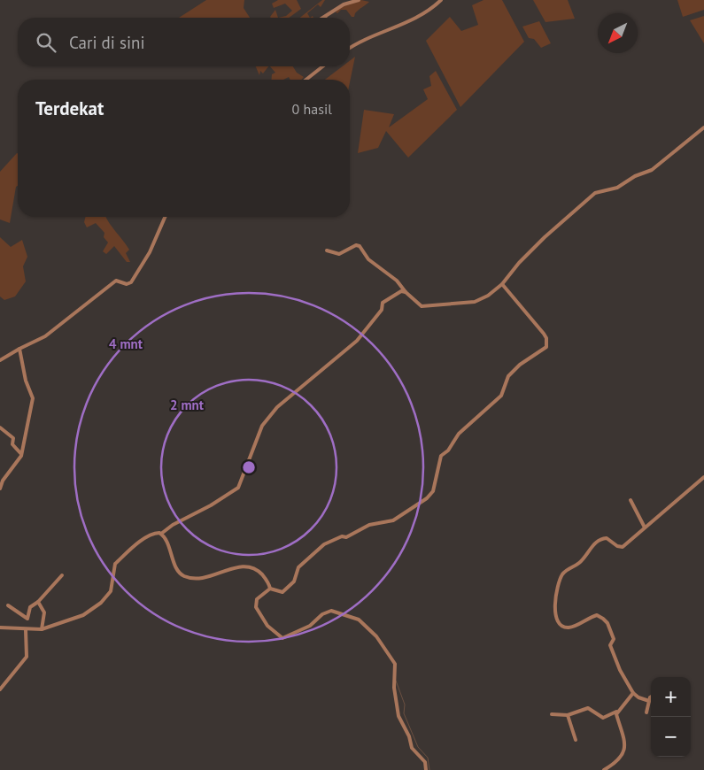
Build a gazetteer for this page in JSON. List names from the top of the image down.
{
  "north": "bottom left",
  "page": {
    "search": "Cari di sini",
    "heading": ["Terdekat", "0 hasil"],
    "map_buttons": ["+", "−"]
  },
  "rings": ["4 mnt", "2 mnt"]
}
